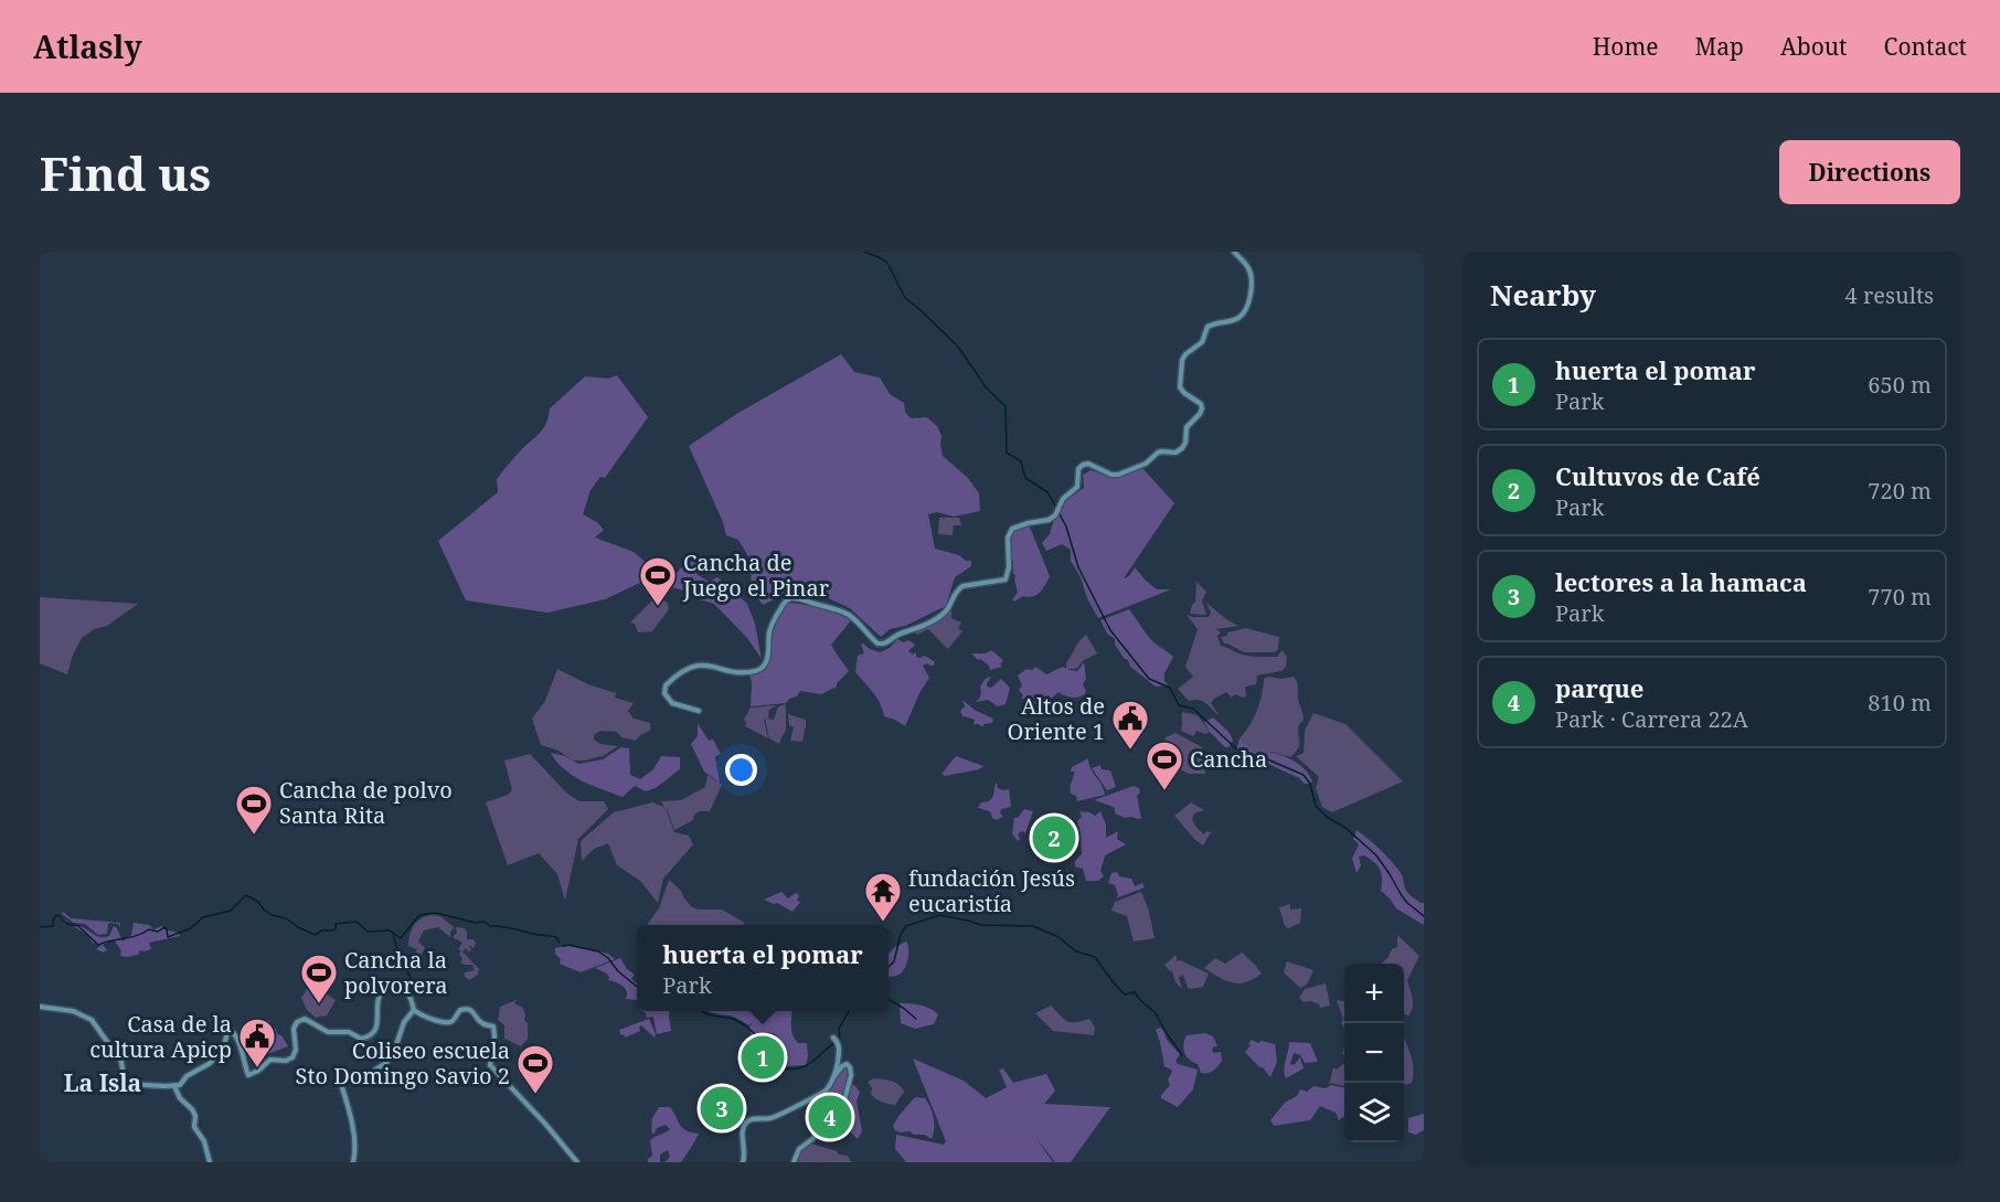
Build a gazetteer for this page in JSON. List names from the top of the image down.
{
  "districts": ["La Isla"],
  "places": {
    "sports": [
      "Cancha de Juego el Pinar",
      "Cancha",
      "Cancha de polvo Santa Rita",
      "Cancha la polvorera",
      "Coliseo escuela Sto Domingo Savio 2"
    ],
    "public building": ["Altos de Oriente 1", "Casa de la cultura Apicp"],
    "temple": ["fundación Jesús eucaristía"]
  },
  "page": {
    "header": "Atlasly",
    "nav": [
      "Home",
      "Map",
      "About",
      "Contact"
    ],
    "buttons": "Directions",
    "title": "Find us",
    "heading": ["Nearby", "4 results"],
    "list": [
      {
        "mark": "1",
        "name": "huerta el pomar",
        "note": "Park",
        "value": "650 m"
      },
      {
        "mark": "2",
        "name": "Cultuvos de Café",
        "note": "Park",
        "value": "720 m"
      },
      {
        "mark": "3",
        "name": "lectores a la hamaca",
        "note": "Park",
        "value": "770 m"
      },
      {
        "mark": "4",
        "name": "parque",
        "note": "Park · Carrera 22A",
        "value": "810 m"
      }
    ],
    "pins": [
      "2",
      "1",
      "3",
      "4"
    ],
    "popup": ["huerta el pomar", "Park"],
    "map_buttons": ["+", "−"]
  }
}
